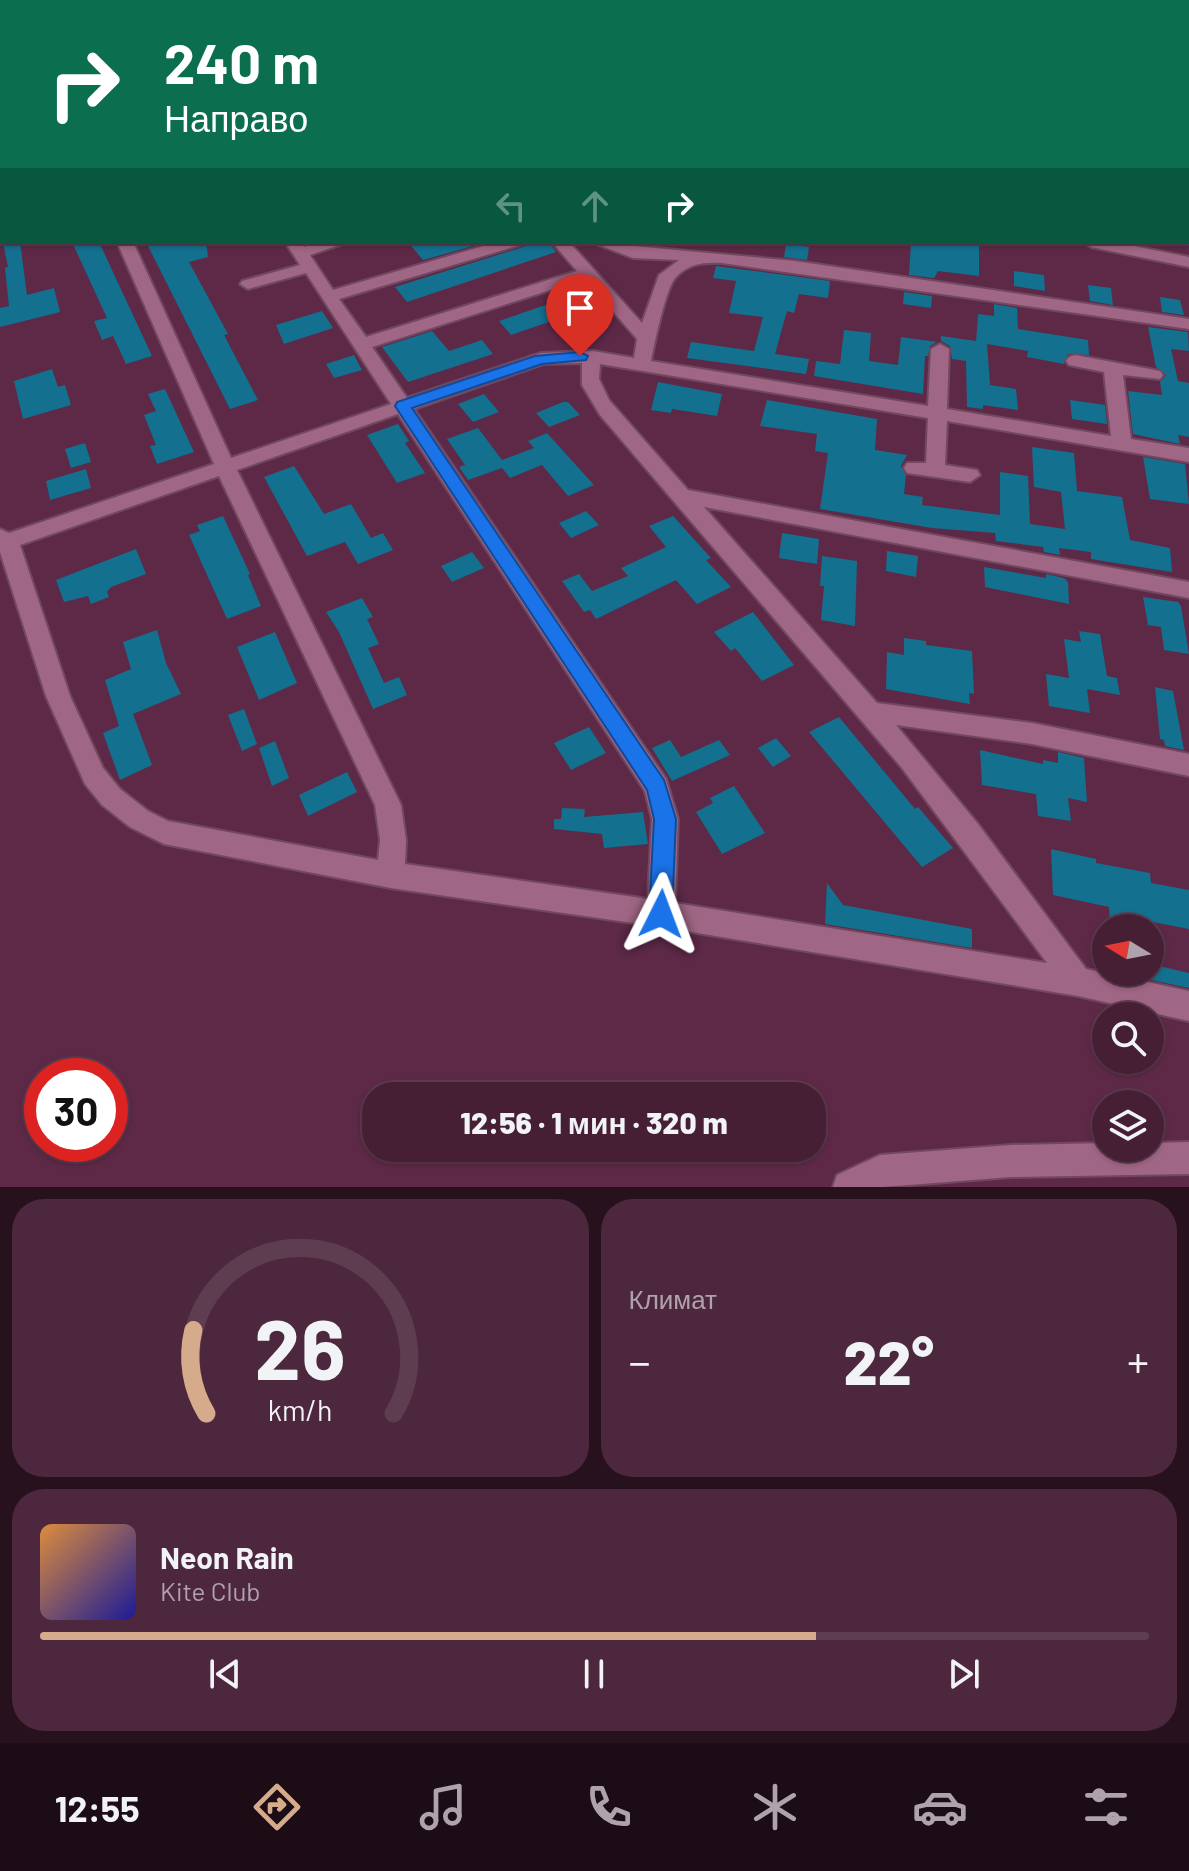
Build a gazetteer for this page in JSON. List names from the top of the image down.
{
  "north": "left",
  "page": {
    "turn": ["240 m", "Направо"],
    "limit": "30",
    "trip": "12:56 · 1 мин · 320 m",
    "tile": "Климат",
    "heat": ["−", "22°", "+"],
    "song": ["Neon Rain", "Kite Club"],
    "tabs": "12:55",
    "gauge": ["26", "km/h"]
  }
}
